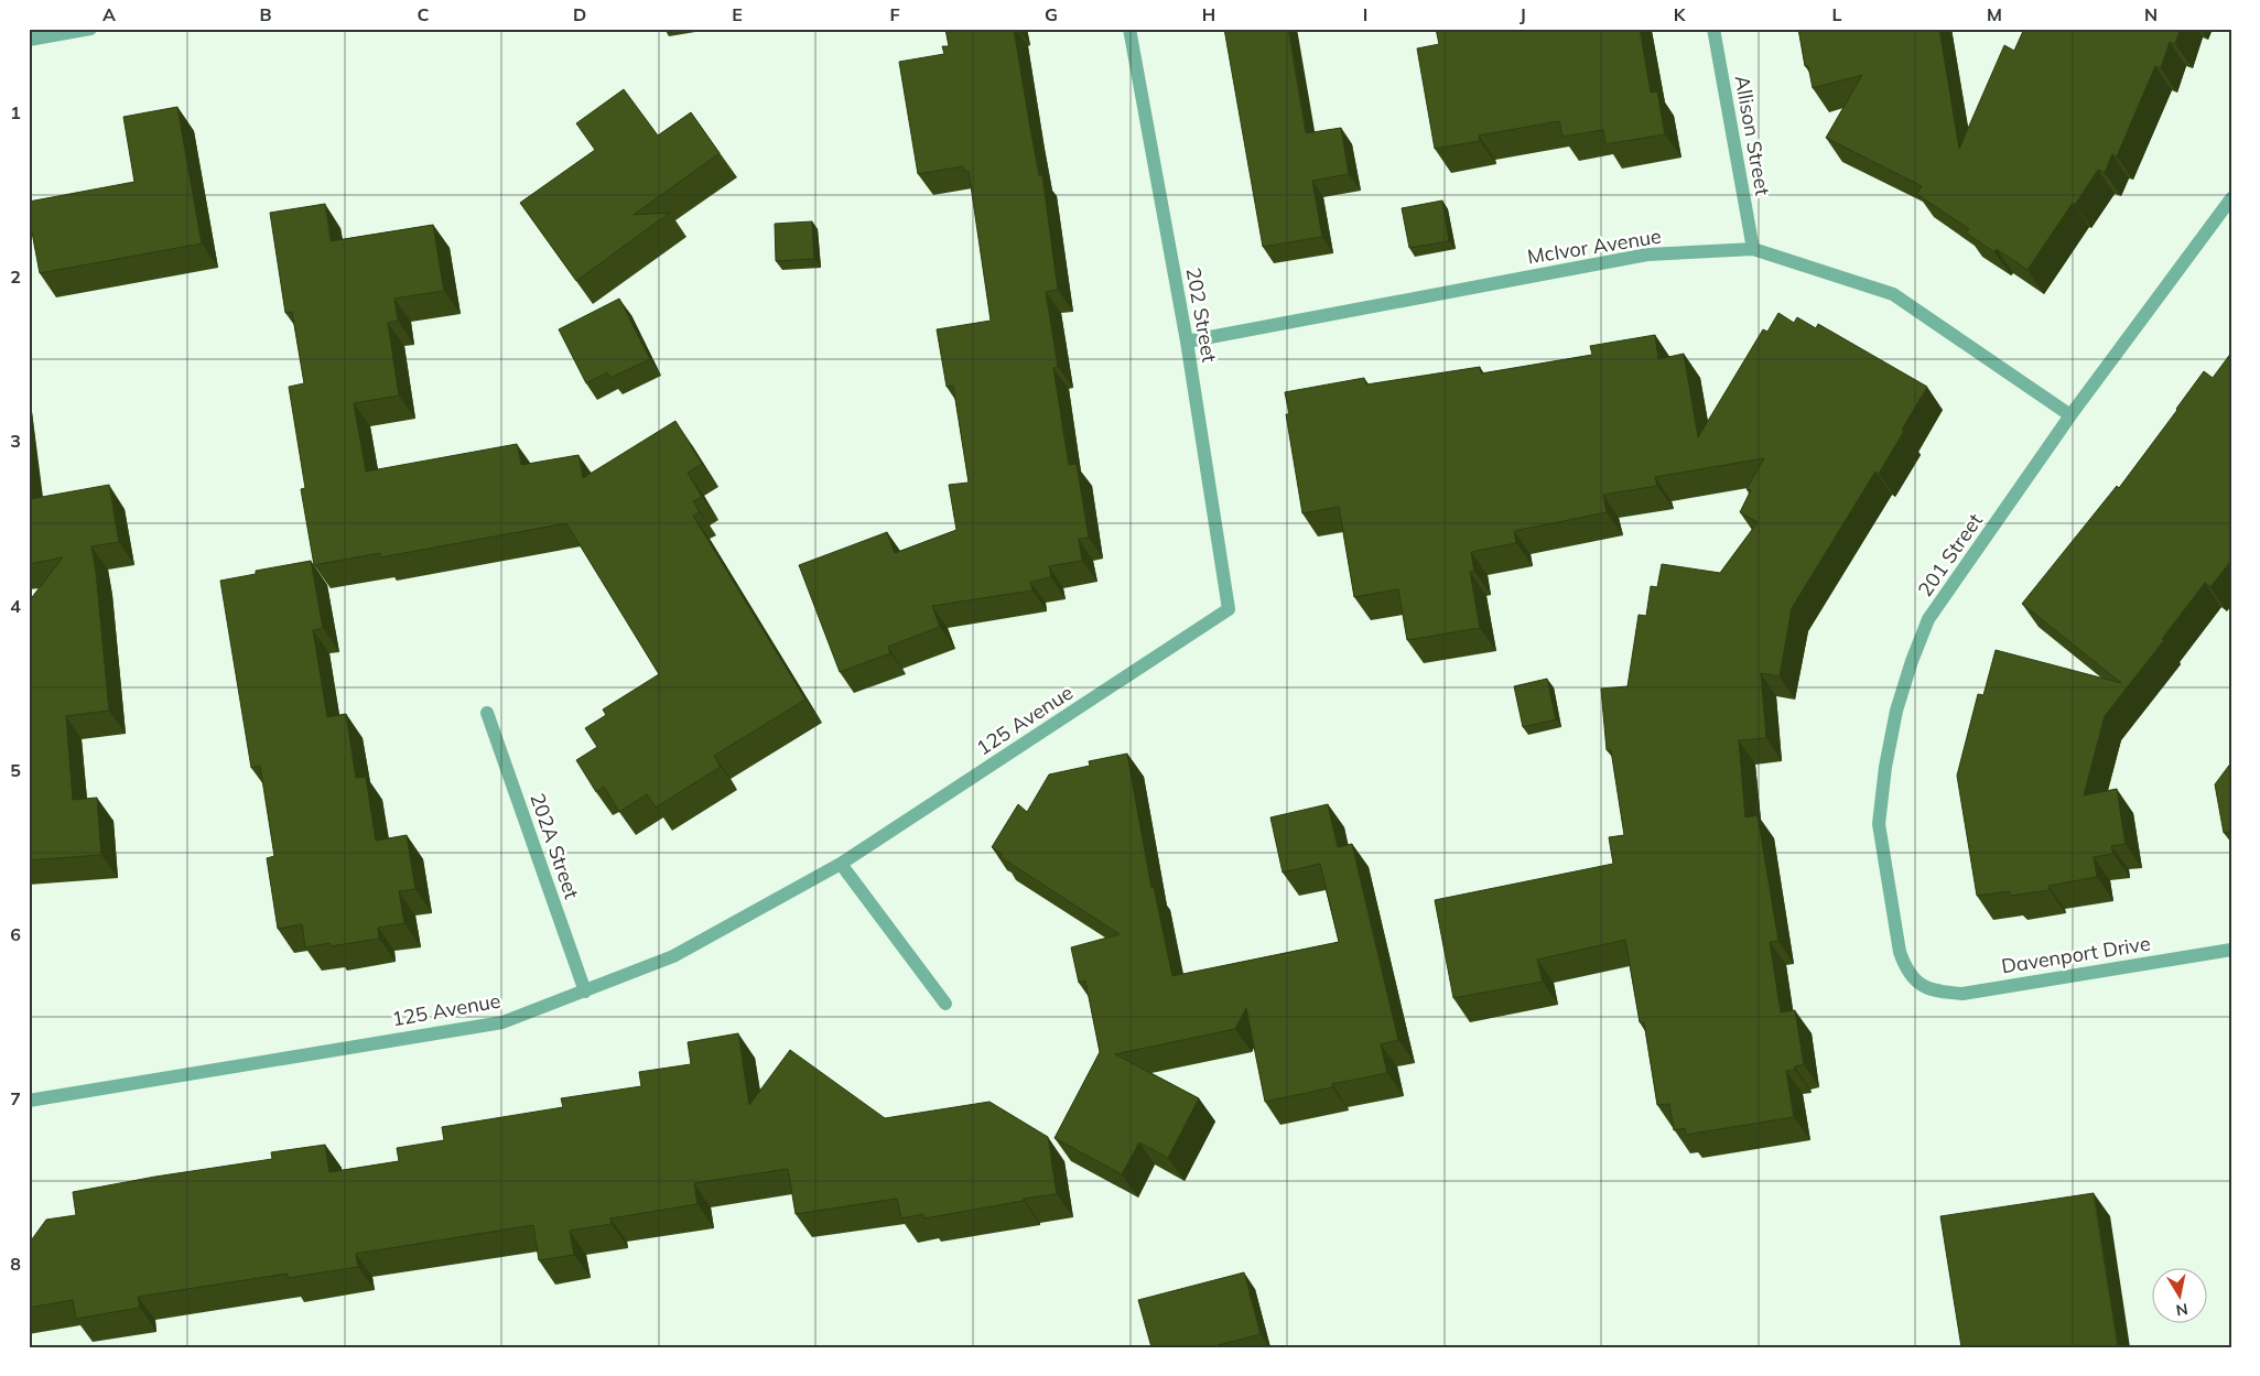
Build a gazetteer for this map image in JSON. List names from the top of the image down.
{
  "streets": {
    "street": [
      "Allison Street",
      "McIvor Avenue",
      "202 Street",
      "201 Street",
      "125 Avenue",
      "202A Street",
      "Davenport Drive"
    ]
  },
  "crossings": [
    ["Allison Street", "McIvor Avenue"],
    ["McIvor Avenue", "202 Street"],
    ["McIvor Avenue", "201 Street"],
    ["202 Street", "125 Avenue"],
    ["201 Street", "Davenport Drive"],
    ["125 Avenue", "202A Street"]
  ],
  "north": "bottom",
  "grid": {
    "columns": [
      "A",
      "B",
      "C",
      "D",
      "E",
      "F",
      "G",
      "H",
      "I",
      "J",
      "K",
      "L",
      "M",
      "N"
    ],
    "rows": [
      "1",
      "2",
      "3",
      "4",
      "5",
      "6",
      "7",
      "8"
    ]
  }
}
